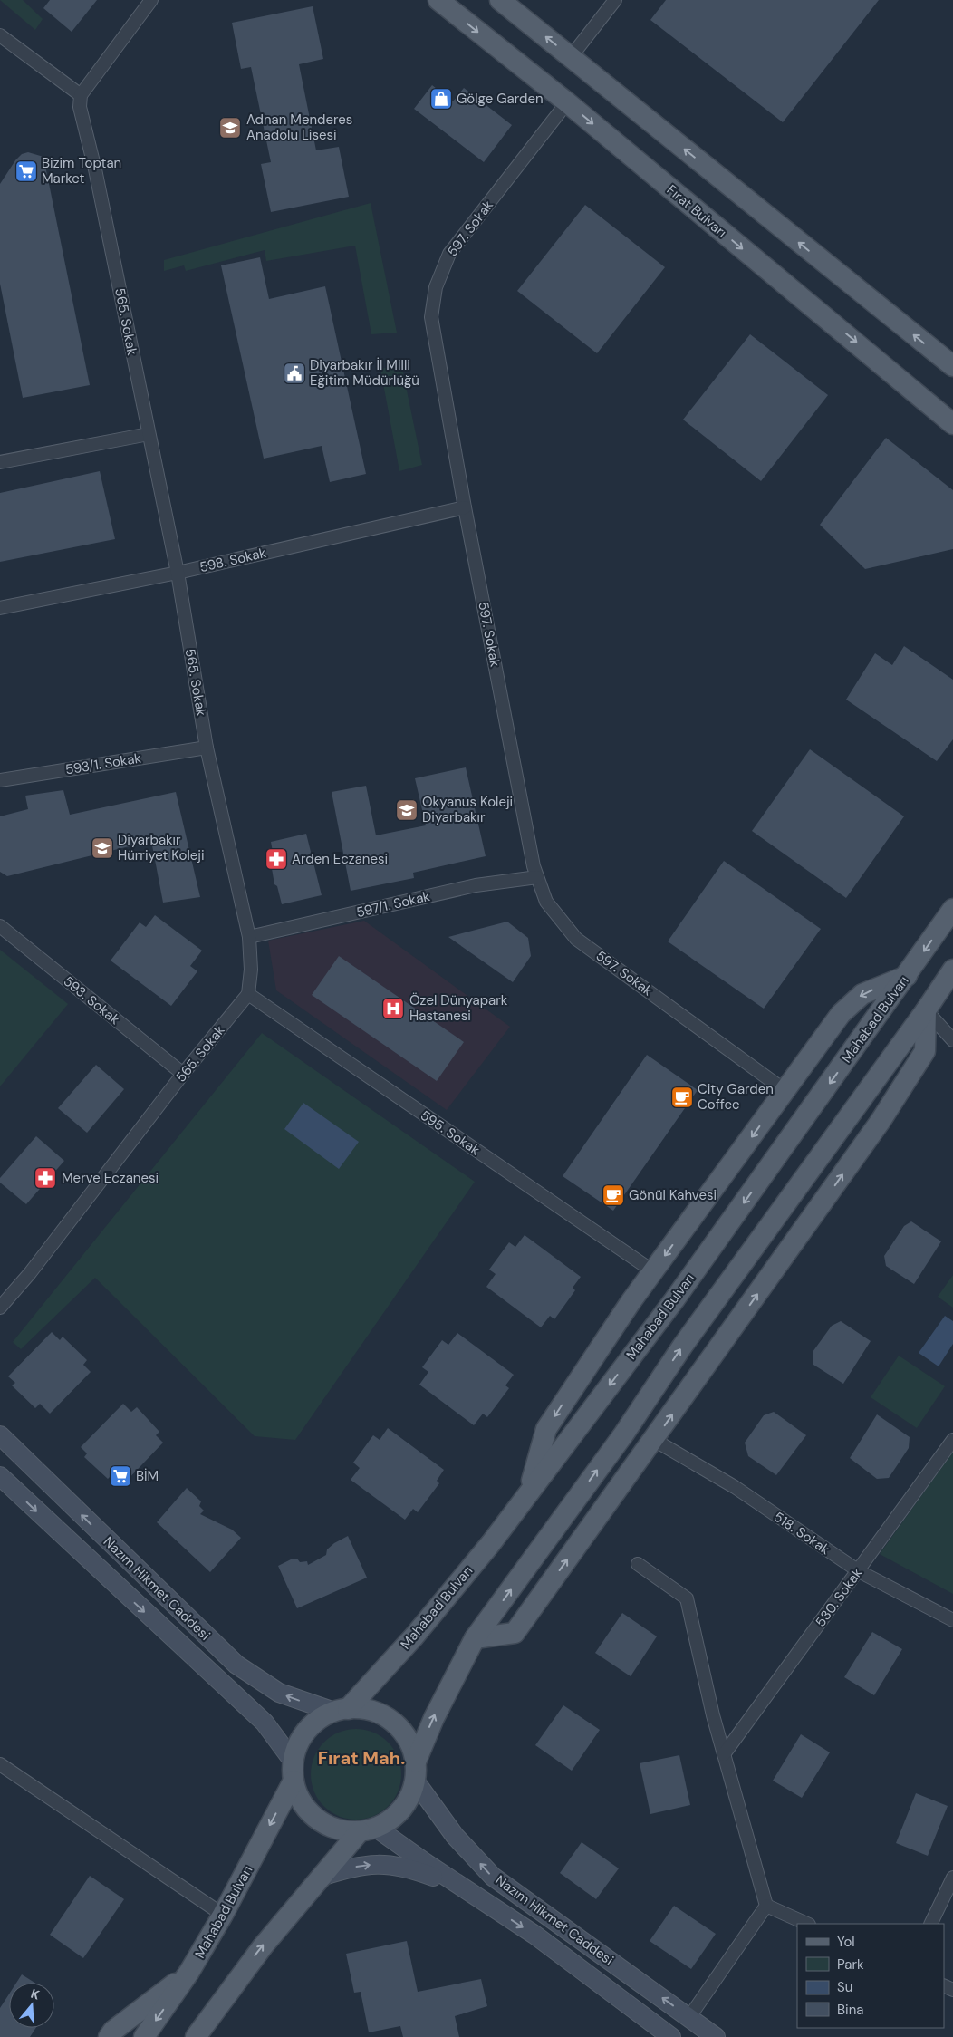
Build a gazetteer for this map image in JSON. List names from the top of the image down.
{
  "streets": {
    "main road": ["Fırat Bulvarı", "Mahabad Bulvarı", "Nazım Hikmet Caddesi"],
    "street": [
      "597. Sokak",
      "565. Sokak",
      "598. Sokak",
      "593/1. Sokak",
      "597/1. Sokak",
      "593. Sokak",
      "595. Sokak",
      "518. Sokak",
      "530. Sokak"
    ]
  },
  "crossings": [
    ["Fırat Bulvarı", "597. Sokak"],
    ["597. Sokak", "598. Sokak"],
    ["597. Sokak", "597/1. Sokak"],
    ["565. Sokak", "598. Sokak"],
    ["565. Sokak", "593/1. Sokak"],
    ["565. Sokak", "597/1. Sokak"],
    ["565. Sokak", "593. Sokak"],
    ["565. Sokak", "595. Sokak"],
    ["Mahabad Bulvarı", "Nazım Hikmet Caddesi"],
    ["518. Sokak", "530. Sokak"]
  ],
  "districts": ["Fırat Mah."],
  "places": {
    "shop": ["Gölge Garden"],
    "school or university": ["Adnan Menderes Anadolu Lisesi", "Okyanus Koleji Diyarbakır", "Diyarbakır Hürriyet Koleji"],
    "supermarket": ["Bizim Toptan Market", "BİM"],
    "public building": ["Diyarbakır İl Milli Eğitim Müdürlüğü"],
    "pharmacy": ["Arden Eczanesi", "Merve Eczanesi"],
    "hospital": ["Özel Dünyapark Hastanesi"],
    "cafe": ["City Garden Coffee", "Gönül Kahvesi"]
  },
  "legend": [
    "Yol",
    "Park",
    "Su",
    "Bina"
  ],
  "north": "top"
}
